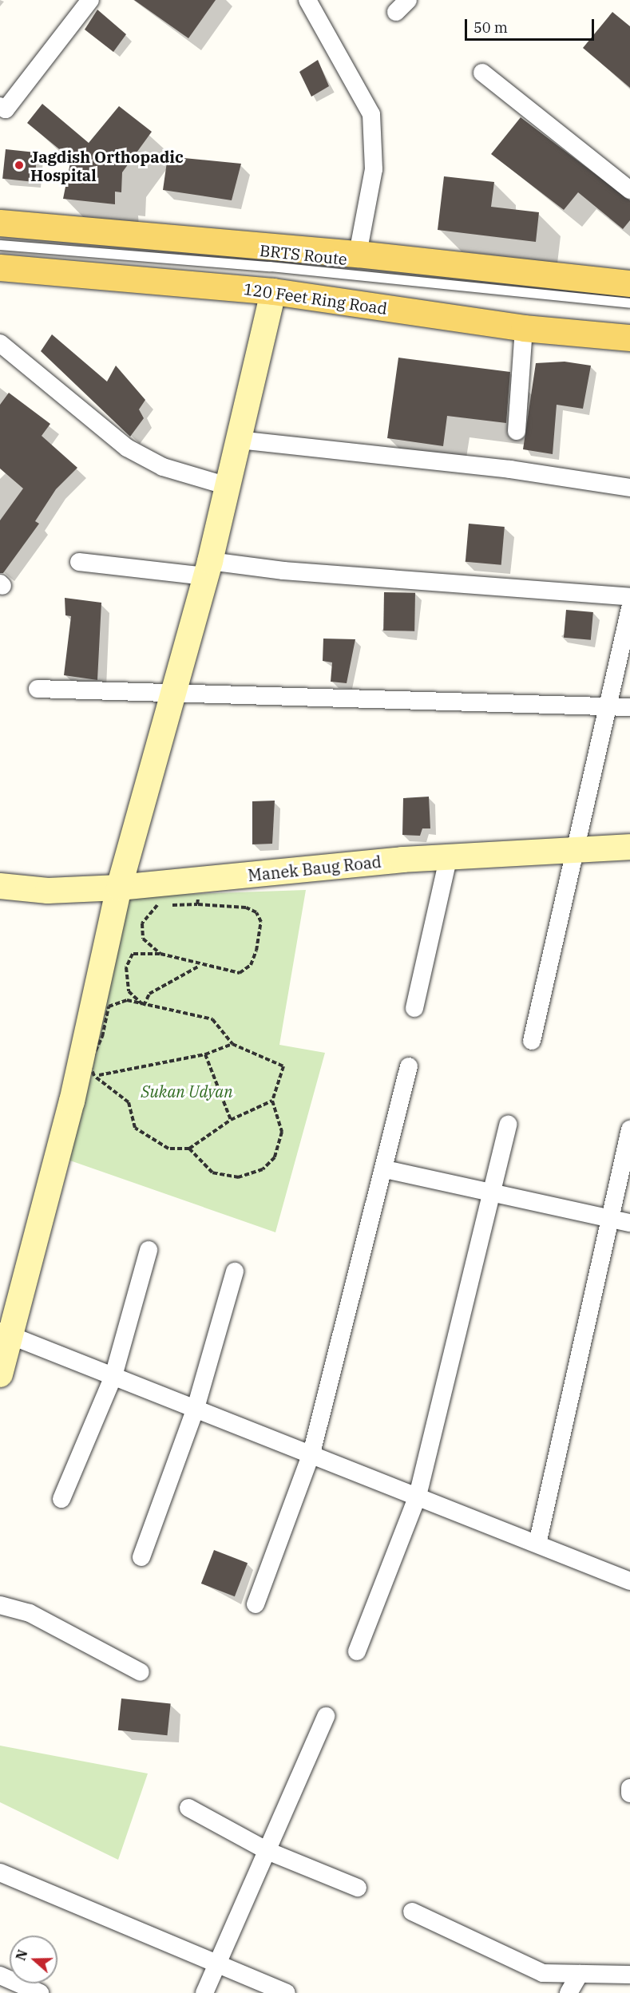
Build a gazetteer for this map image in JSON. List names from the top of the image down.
{
  "streets": {
    "main road": ["120 Feet Ring Road"],
    "street": ["Manek Baug Road"],
    "lane": ["BRTS Route"]
  },
  "parks": ["Sukan Udyan"],
  "places": ["Jagdish Orthopadic Hospital"],
  "scale_bar": "50 m",
  "north": "left"
}
